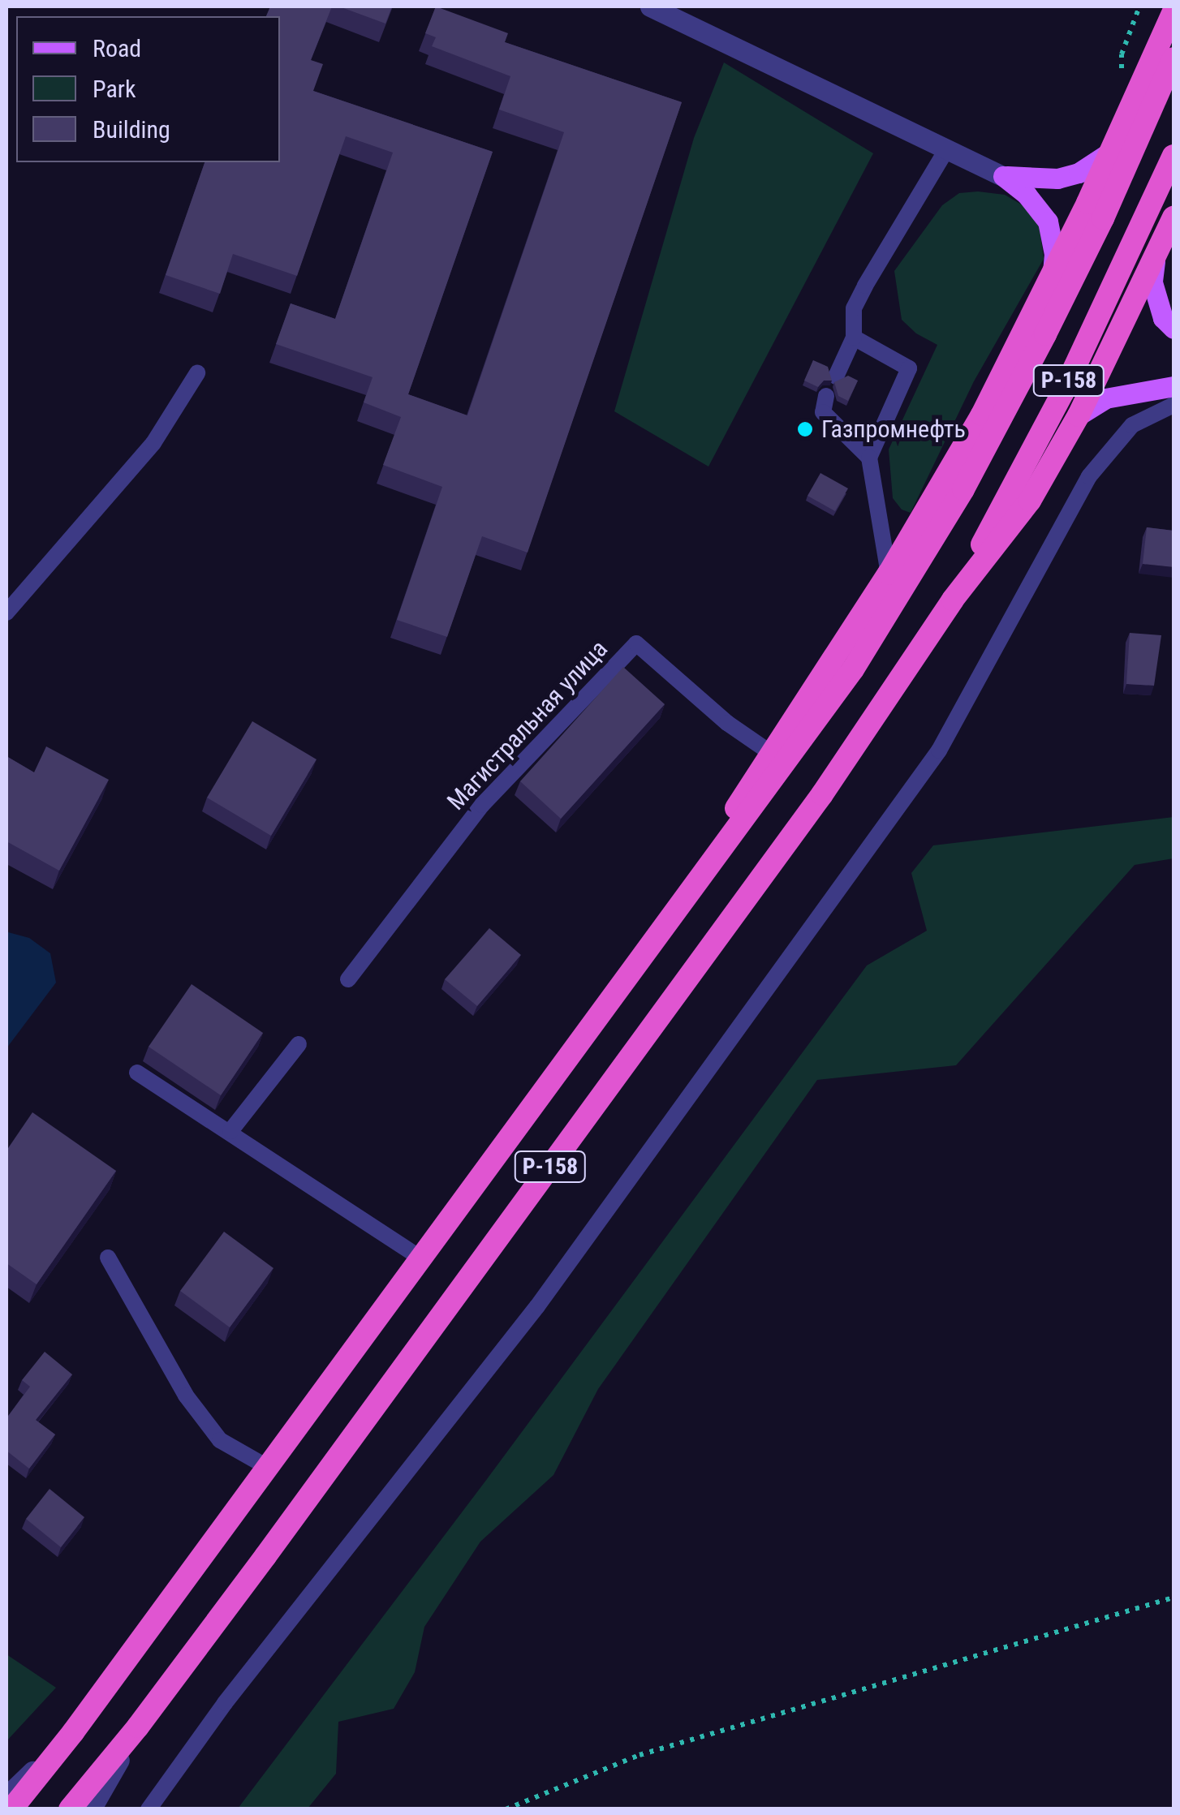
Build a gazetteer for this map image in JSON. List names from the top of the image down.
{
  "streets": {
    "highway": ["Р-158"],
    "lane": ["Магистральная улица"]
  },
  "places": ["Газпромнефть"],
  "legend": ["Road", "Park", "Building"]
}
